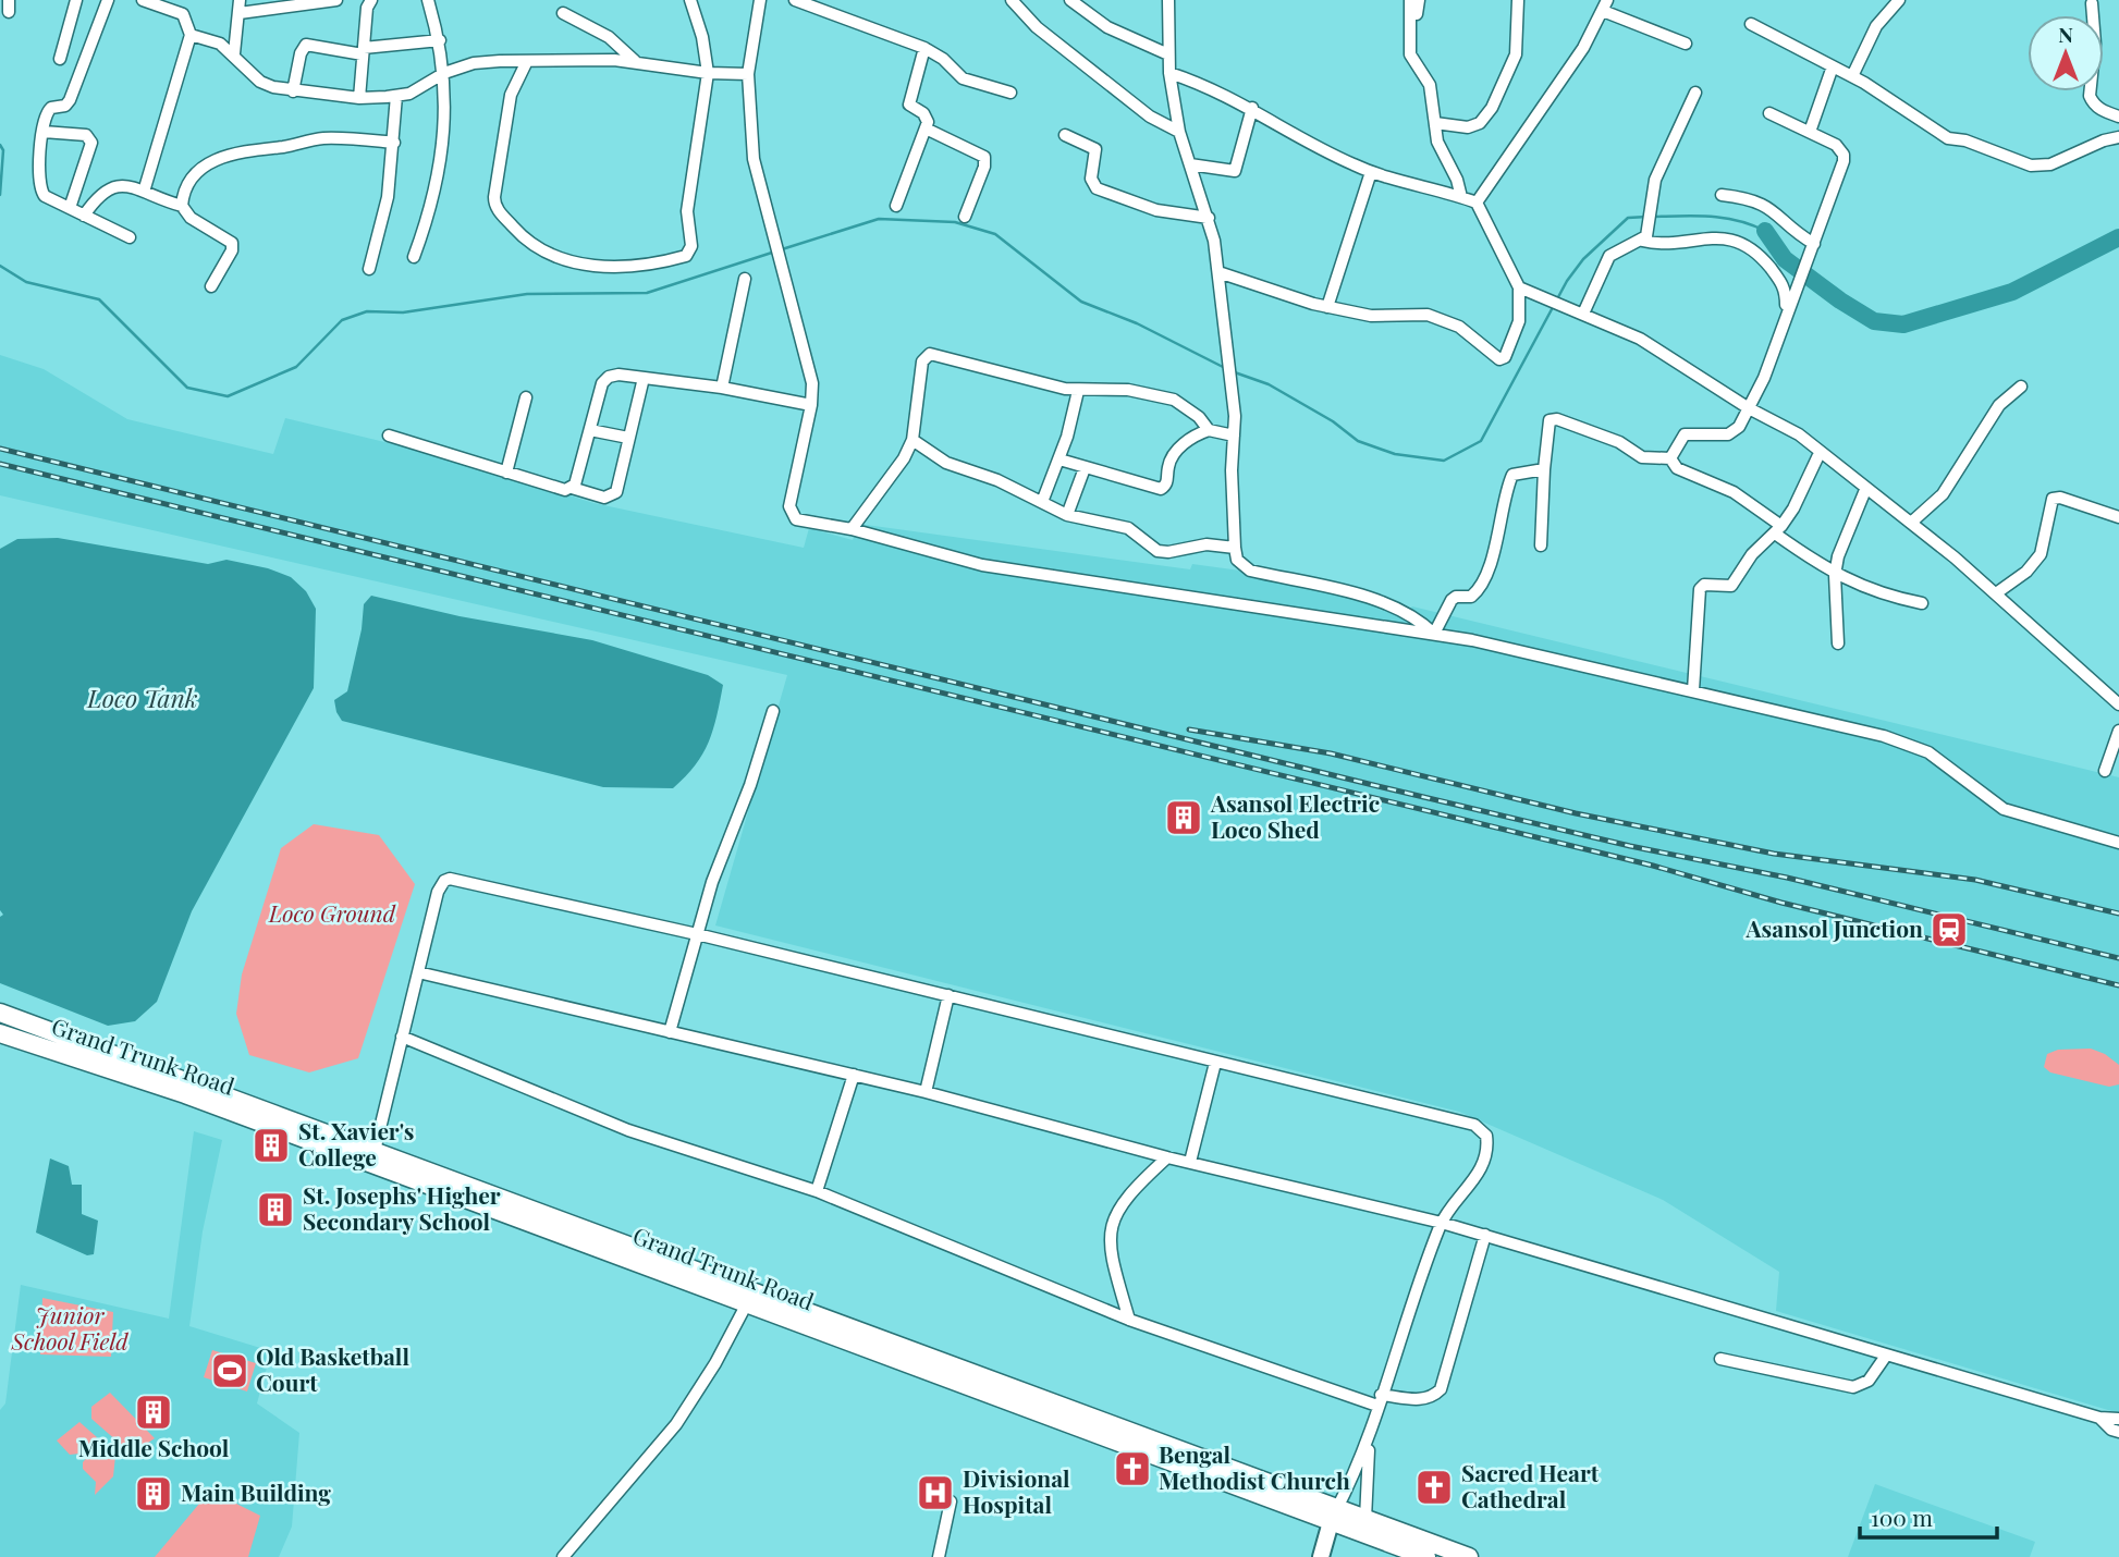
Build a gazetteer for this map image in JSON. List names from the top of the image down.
{
  "streets": {
    "main road": ["Grand Trunk Road"]
  },
  "water": ["Loco Tank"],
  "parks": ["Loco Ground", "Junior School Field"],
  "places": {
    "building": [
      "Asansol Electric Loco Shed",
      "St. Xavier's College",
      "St. Josephs' Higher Secondary School",
      "Middle School",
      "Main Building"
    ],
    "station": ["Asansol Junction"],
    "sports": ["Old Basketball Court"],
    "church": ["Bengal Methodist Church", "Sacred Heart Cathedral"],
    "hospital": ["Divisional Hospital"]
  },
  "scale_bar": "100 m",
  "north": "top"
}
